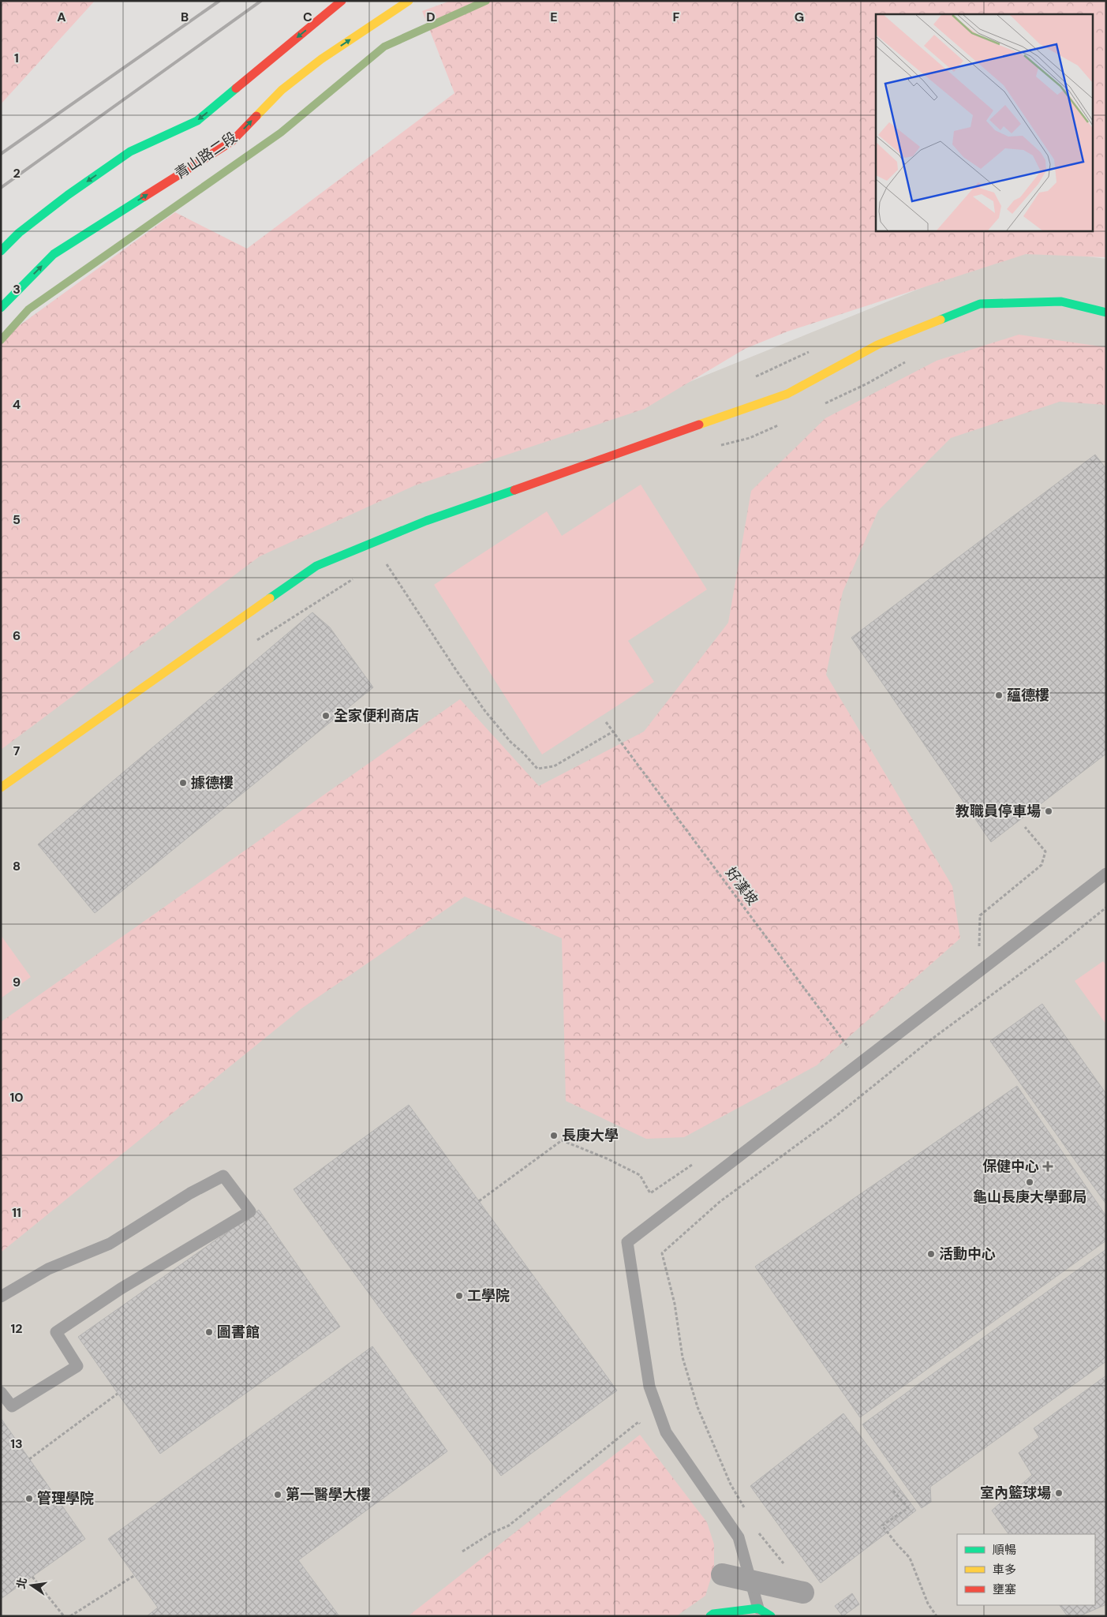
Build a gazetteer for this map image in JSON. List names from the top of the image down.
{
  "streets": {
    "street": ["青山路二段"],
    "path": ["好漢坡"]
  },
  "places": {
    "other": [
      "蘊德樓",
      "全家便利商店",
      "據德樓",
      "教職員停車場",
      "長庚大學",
      "龜山長庚大學郵局",
      "活動中心",
      "工學院",
      "圖書館",
      "室內籃球場",
      "第一醫學大樓",
      "管理學院"
    ],
    "health": ["保健中心"]
  },
  "legend": ["順暢", "車多", "壅塞"],
  "north": "left",
  "grid": {
    "columns": [
      "A",
      "B",
      "C",
      "D",
      "E",
      "F",
      "G"
    ],
    "rows": [
      "1",
      "2",
      "3",
      "4",
      "5",
      "6",
      "7",
      "8",
      "9",
      "10",
      "11",
      "12",
      "13"
    ]
  }
}
